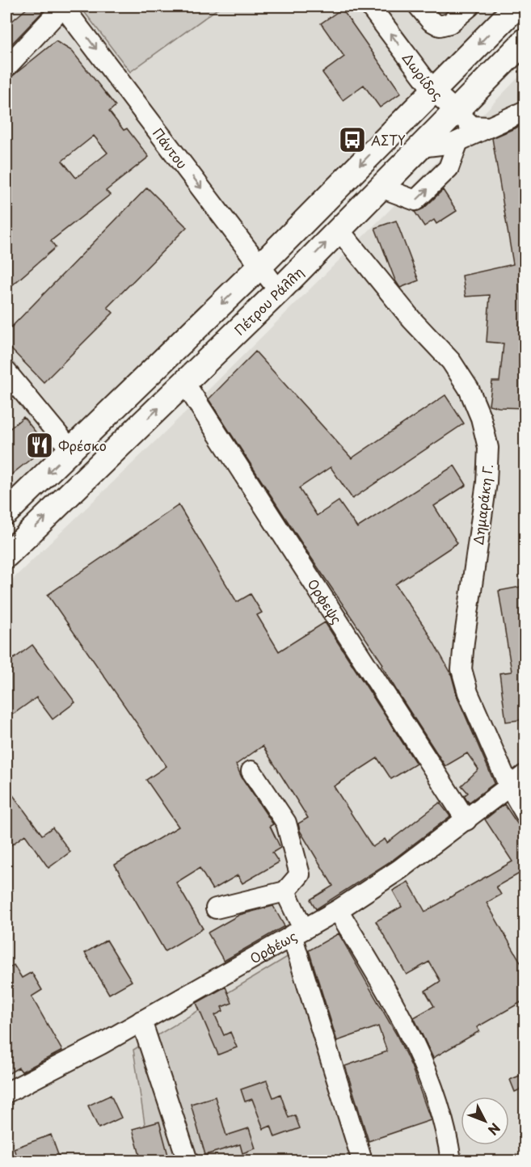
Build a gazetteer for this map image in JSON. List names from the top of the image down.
{
  "streets": {
    "main road": ["Πέτρου Ράλλη"],
    "street": [
      "Δωρίδος",
      "Πάντου",
      "Δημαράκη Γ.",
      "Ορφεψς",
      "Ορφέως"
    ]
  },
  "crossings": [
    ["Δωρίδος", "Πέτρου Ράλλη"],
    ["Πάντου", "Πέτρου Ράλλη"],
    ["Πέτρου Ράλλη", "Δημαράκη Γ."],
    ["Πέτρου Ράλλη", "Ορφεψς"],
    ["Δημαράκη Γ.", "Ορφέως"],
    ["Ορφεψς", "Ορφέως"]
  ],
  "one_way": ["Δωρίδος", "Πάντου"],
  "places": {
    "bus stop": ["ΑΣΤΥ"],
    "restaurant": ["Φρέσκο"]
  },
  "north": "bottom right"
}
